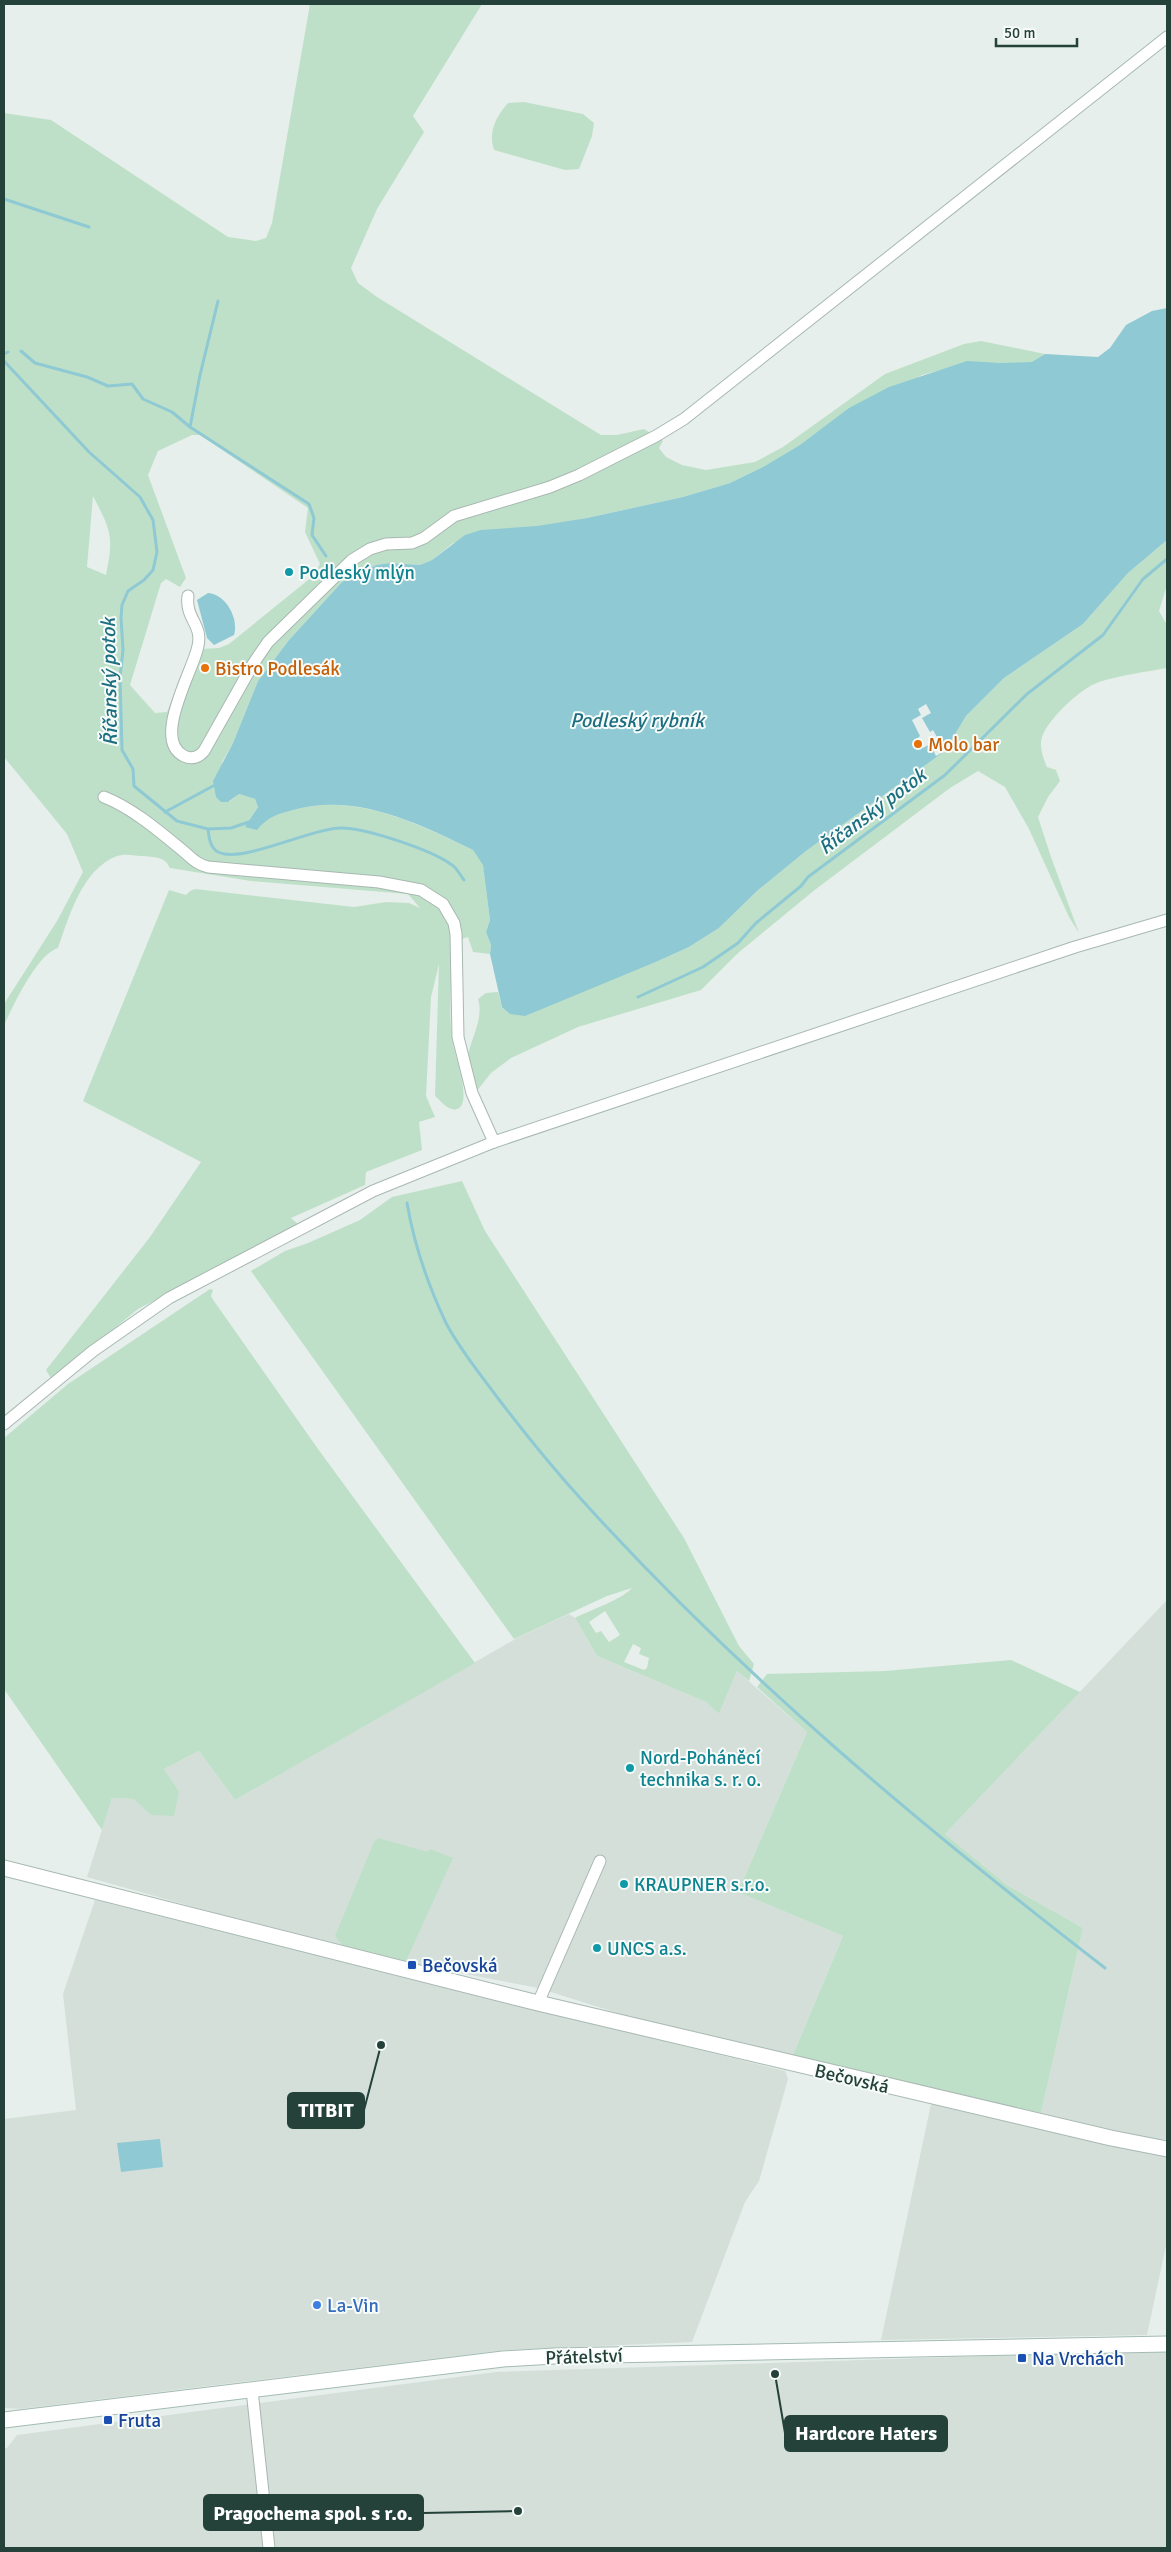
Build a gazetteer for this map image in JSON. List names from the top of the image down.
{
  "streets": {
    "street": ["Bečovská", "Přátelství"]
  },
  "water": ["Říčanský potok", "Podleský rybník"],
  "places": {
    "other": [
      "Podleský mlýn",
      "Bistro Podlesák",
      "Molo bar",
      "Nord-Poháněcí technika s. r. o.",
      "KRAUPNER s.r.o.",
      "UNCS a.s.",
      "TITBIT",
      "La-Vin",
      "Hardcore Haters",
      "Pragochema spol. s r.o."
    ],
    "transit": ["Bečovská", "Na Vrchách", "Fruta"]
  },
  "scale_bar": "50 m"
}
